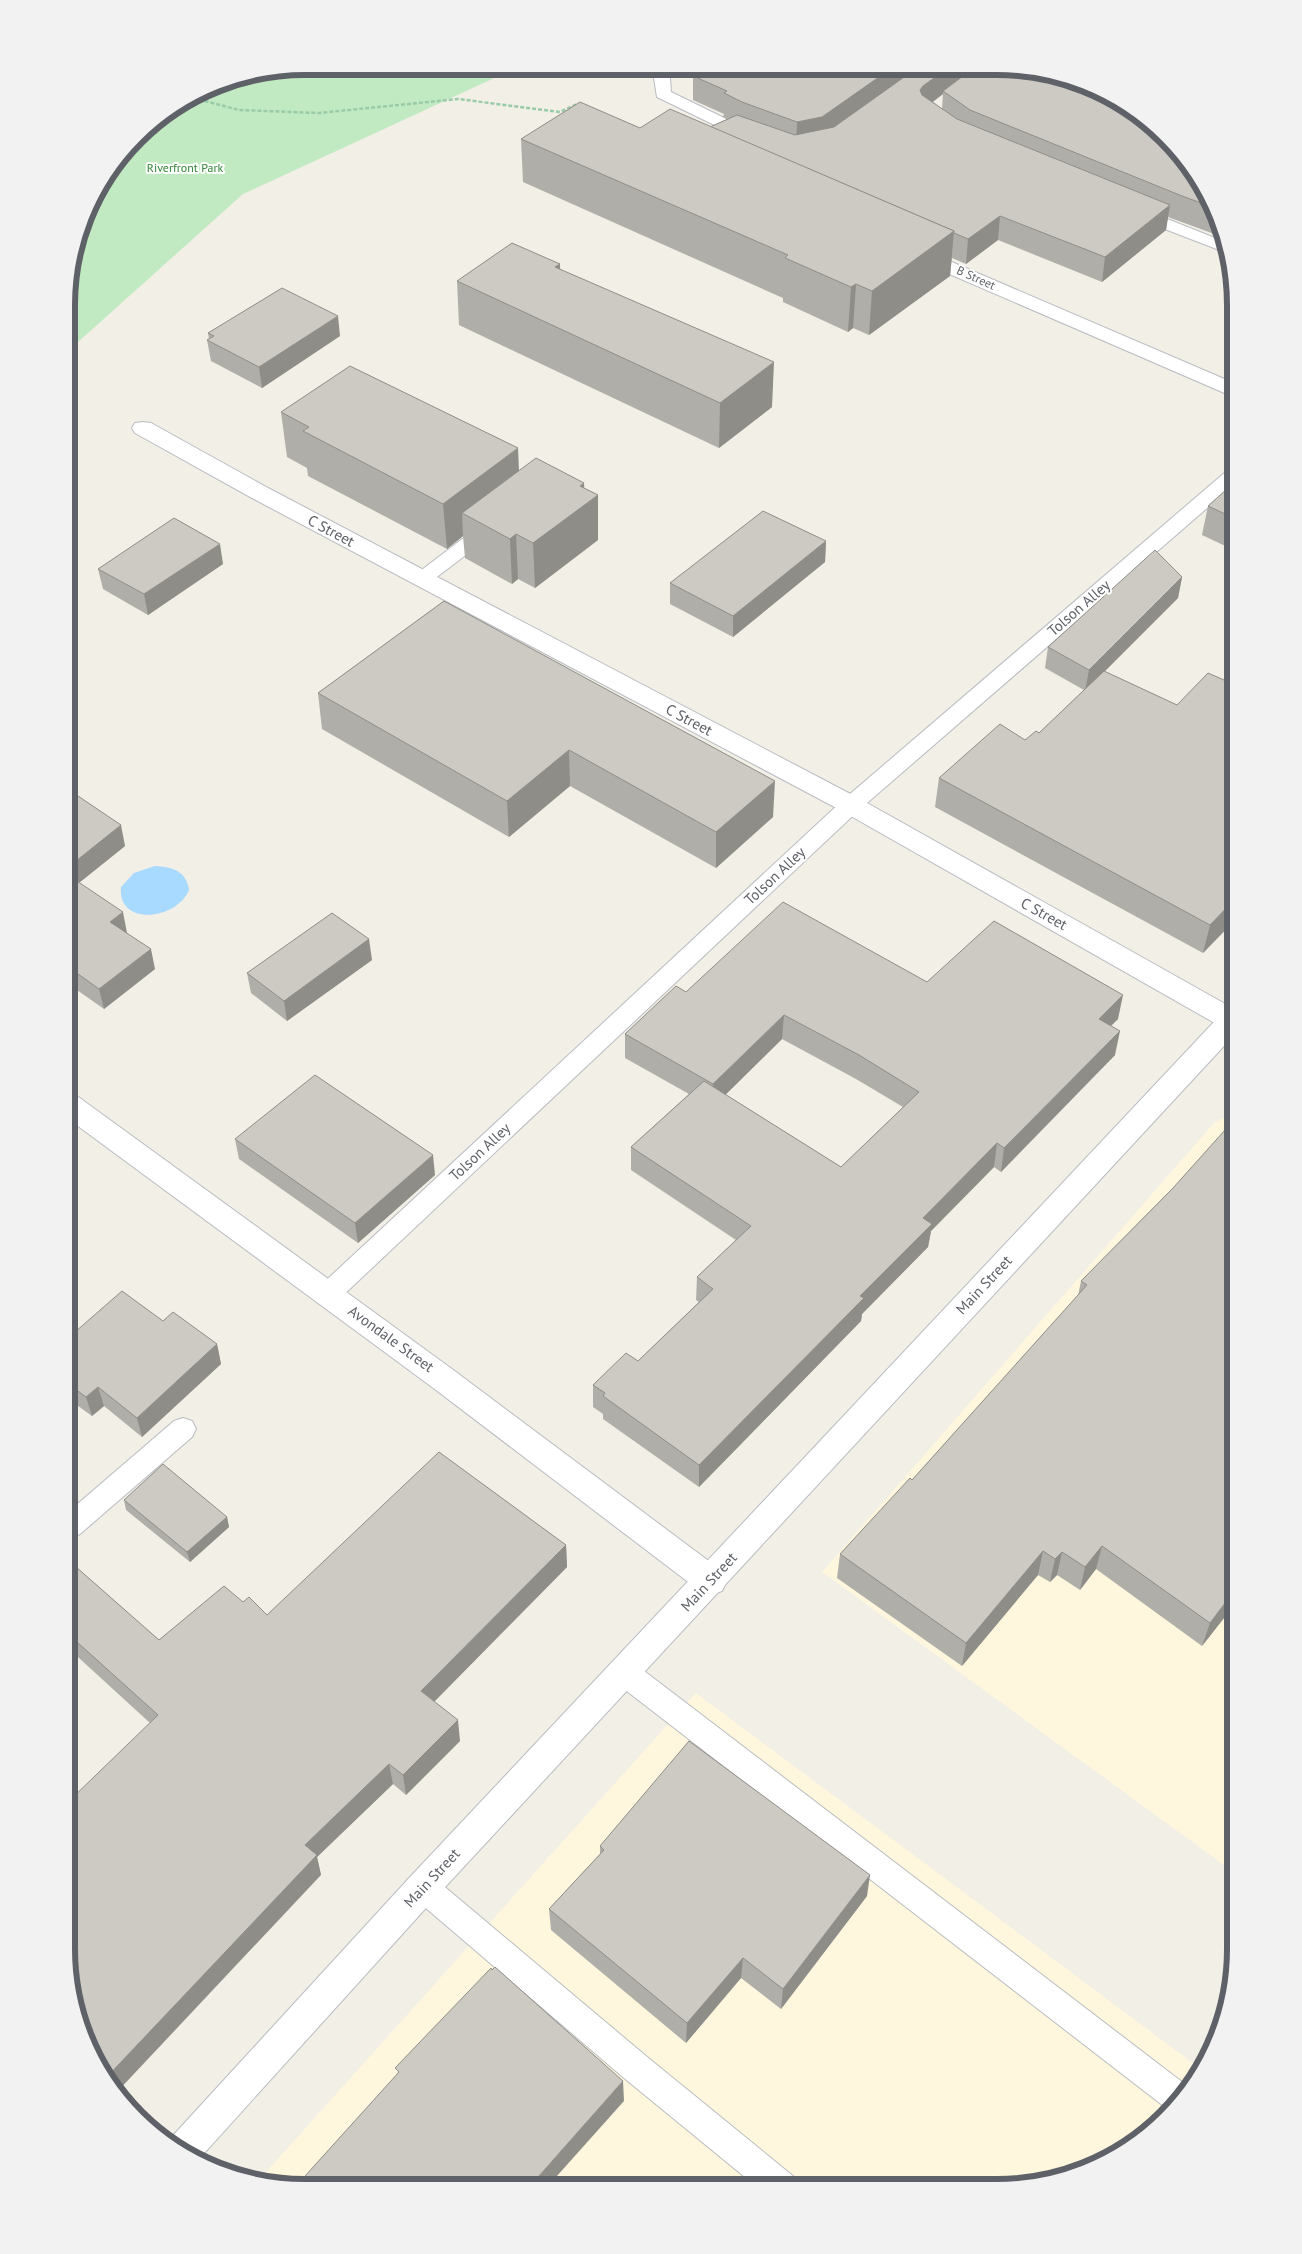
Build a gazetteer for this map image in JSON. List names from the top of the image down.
{
  "streets": {
    "street": [
      "B Street",
      "C Street",
      "Main Street",
      "Avondale Street"
    ],
    "lane": ["Tolson Alley"]
  },
  "crossings": [
    ["C Street", "Tolson Alley"],
    ["Tolson Alley", "Avondale Street"],
    ["Main Street", "Avondale Street"]
  ],
  "parks": ["Riverfront Park"]
}
